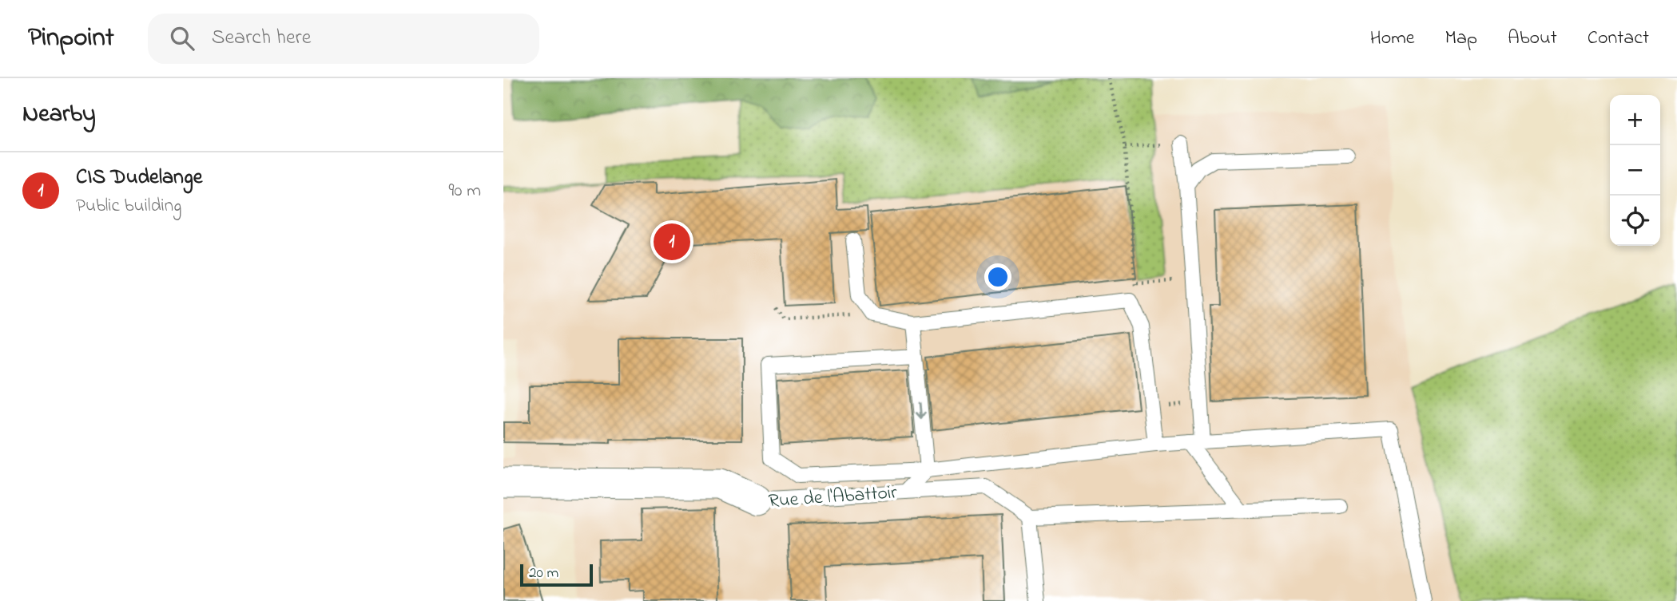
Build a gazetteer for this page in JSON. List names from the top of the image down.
{
  "streets": {
    "street": ["Rue de l'Abattoir"]
  },
  "scale_bar": "20 m",
  "page": {
    "header": "Pinpoint",
    "search": "Search here",
    "nav": [
      "Home",
      "Map",
      "About",
      "Contact"
    ],
    "heading": "Nearby",
    "map_buttons": ["+", "−"],
    "list": [
      {
        "mark": "1",
        "name": "CIS Dudelange",
        "note": "Public building",
        "value": "90 m"
      }
    ],
    "pins": "1",
    "scale": "20 m"
  }
}
